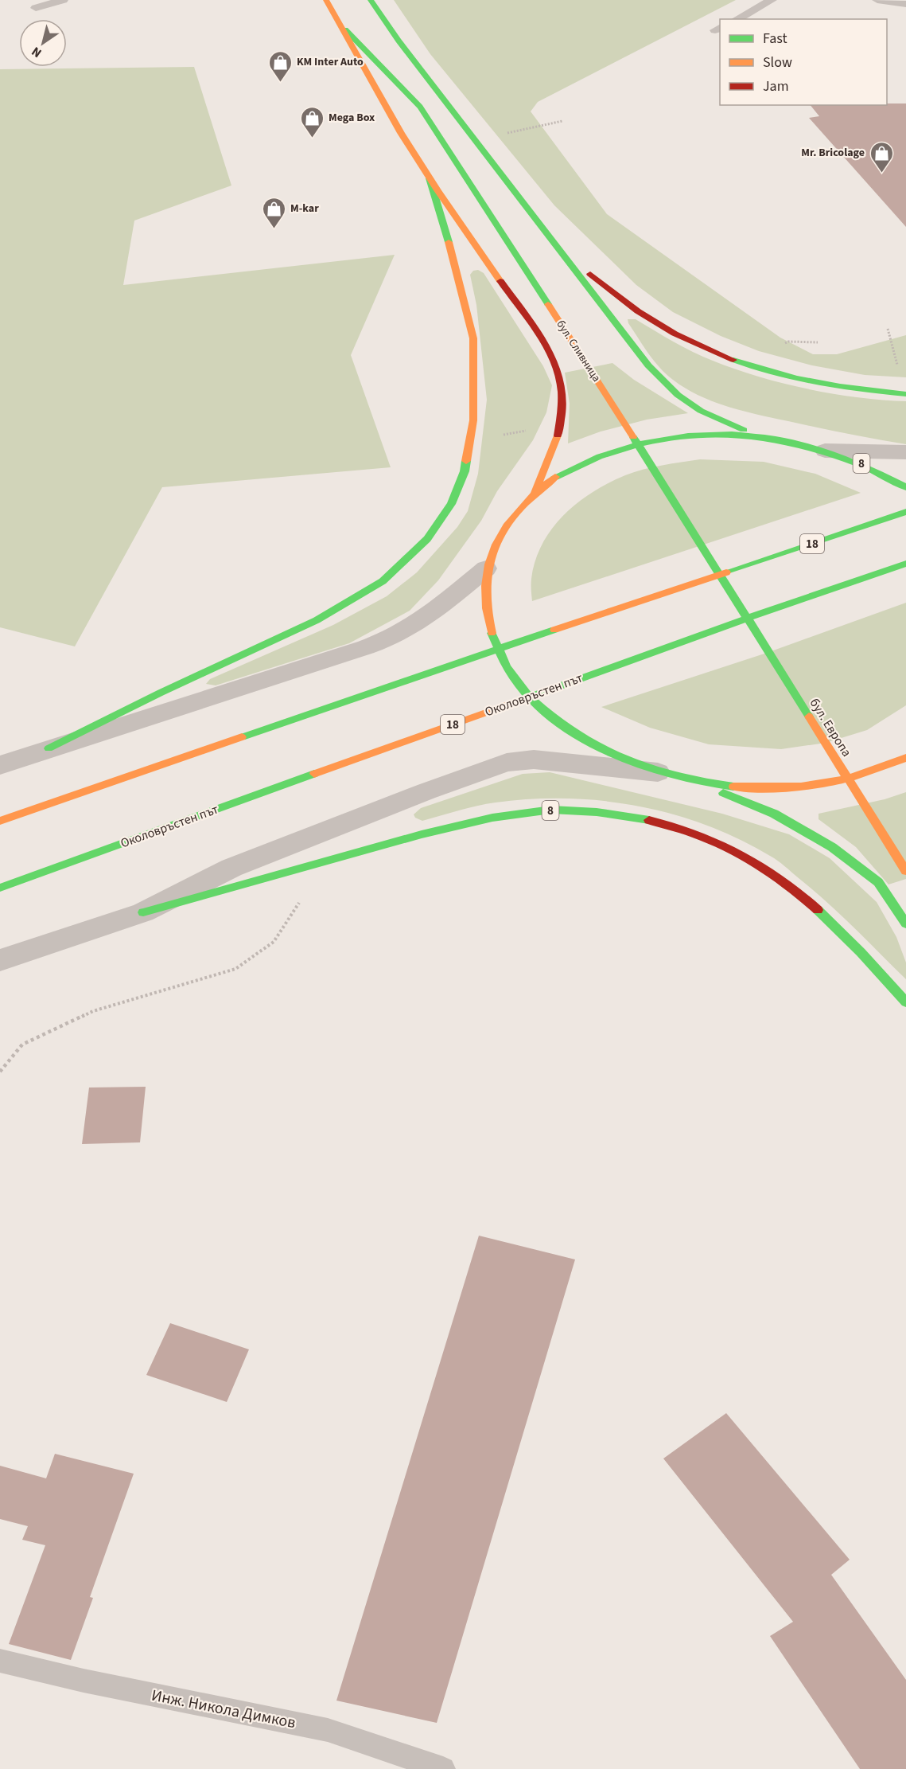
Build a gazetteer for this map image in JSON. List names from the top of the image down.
{
  "streets": {
    "main road": [
      "бул. Сливница",
      "8",
      "18",
      "Околовръстен път",
      "бул. Европа"
    ],
    "lane": ["Инж. Никола Димков"]
  },
  "crossings": [
    ["бул. Сливница", "8"],
    ["бул. Сливница", "бул. Европа"]
  ],
  "places": {
    "shop": [
      "KM Inter Auto",
      "Mega Box",
      "Mr. Bricolage",
      "M-kar"
    ]
  },
  "legend": ["Fast", "Slow", "Jam"],
  "north": "bottom left"
}
